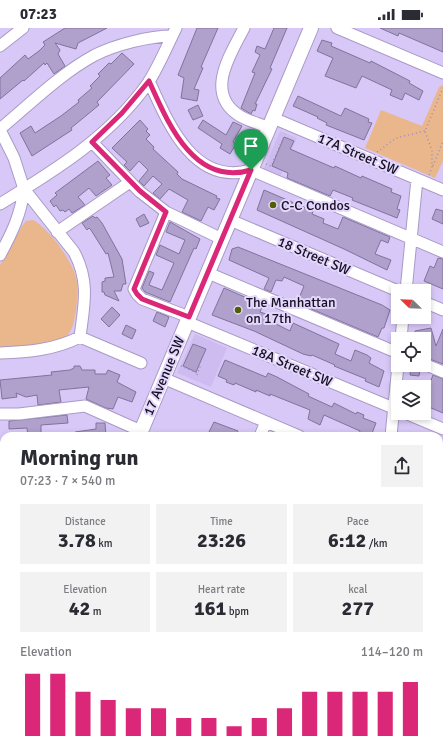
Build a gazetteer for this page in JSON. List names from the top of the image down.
{
  "streets": {
    "main road": ["17 Avenue SW"],
    "street": ["17A Street SW", "18 Street SW", "18A Street SW"]
  },
  "crossings": [
    ["17A Street SW", "17 Avenue SW"],
    ["18 Street SW", "17 Avenue SW"],
    ["18A Street SW", "17 Avenue SW"]
  ],
  "places": ["C-C Condos", "The Manhattan on 17th"],
  "north": "top left",
  "page": {
    "status": "07:23",
    "heading": ["Morning run", "07:23 · 7 × 540 m"],
    "stats": [
      ["Distance", "3.78 km"],
      ["Time", "23:26"],
      ["Pace", "6:12 /km"],
      ["Elevation", "42 m"],
      ["Heart rate", "161 bpm"],
      ["kcal", "277"]
    ],
    "chart": ["Elevation", "114–120 m"]
  }
}
